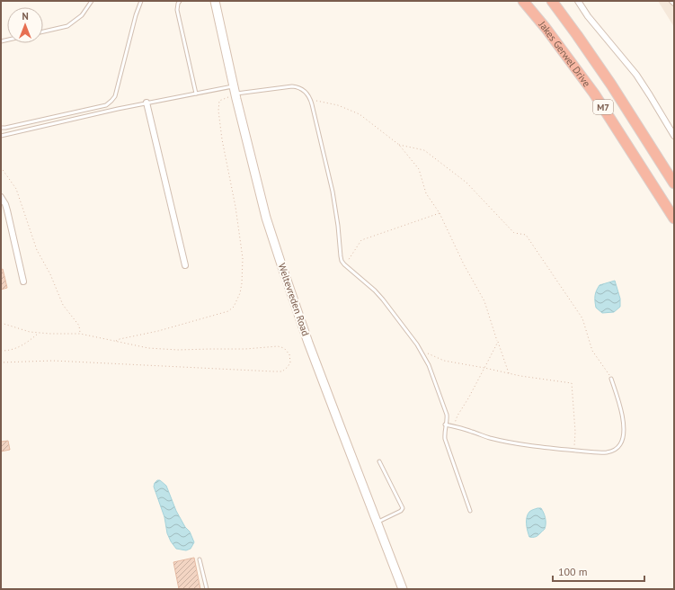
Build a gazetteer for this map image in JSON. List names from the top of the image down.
{
  "streets": {
    "highway": ["Jakes Gerwel Drive", "M7"],
    "street": ["Weltevreden Road"]
  },
  "scale_bar": "100 m",
  "north": "top"
}
